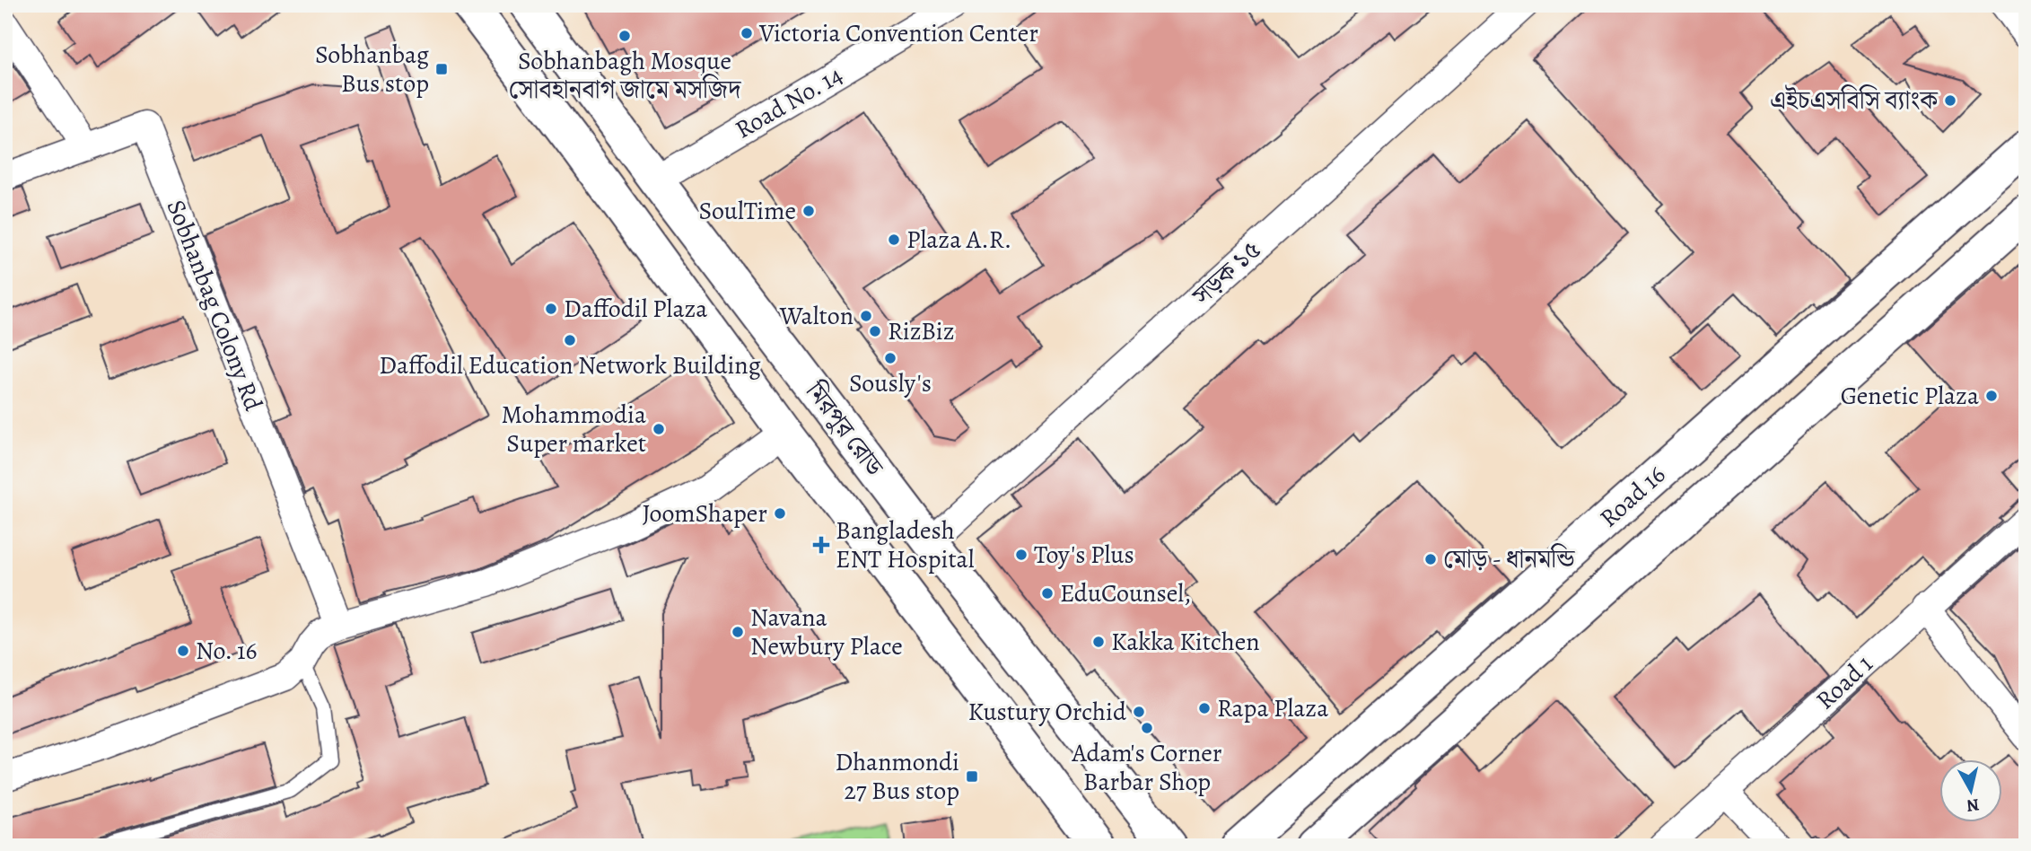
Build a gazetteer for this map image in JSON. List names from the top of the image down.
{
  "streets": {
    "main road": ["মিরপুর রোড", "Road 16"],
    "street": [
      "Road No. 14",
      "সড়ক ১৫",
      "Sobhanbag Colony Rd",
      "Road 1"
    ]
  },
  "crossings": [
    ["Road No. 14", "মিরপুর রোড"],
    ["সড়ক ১৫", "মিরপুর রোড"]
  ],
  "places": {
    "other": [
      "Victoria Convention Center",
      "Sobhanbagh Mosque সোবহানবাগ জামে মসজিদ",
      "এইচএসবিসি ব্যাংক",
      "SoulTime",
      "Plaza A.R.",
      "Daffodil Plaza",
      "Walton",
      "RizBiz",
      "Daffodil Education Network Building",
      "Sously's",
      "Genetic Plaza",
      "Mohammodia Super market",
      "JoomShaper",
      "Toy's Plus",
      "মোড় - ধানমন্ডি",
      "EduCounsel,",
      "Navana Newbury Place",
      "Kakka Kitchen",
      "No. 16",
      "Rapa Plaza",
      "Kustury Orchid",
      "Adam's Corner Barbar Shop"
    ],
    "transit": ["Sobhanbag Bus stop", "Dhanmondi 27 Bus stop"],
    "health": ["Bangladesh ENT Hospital"]
  },
  "north": "bottom"
}
